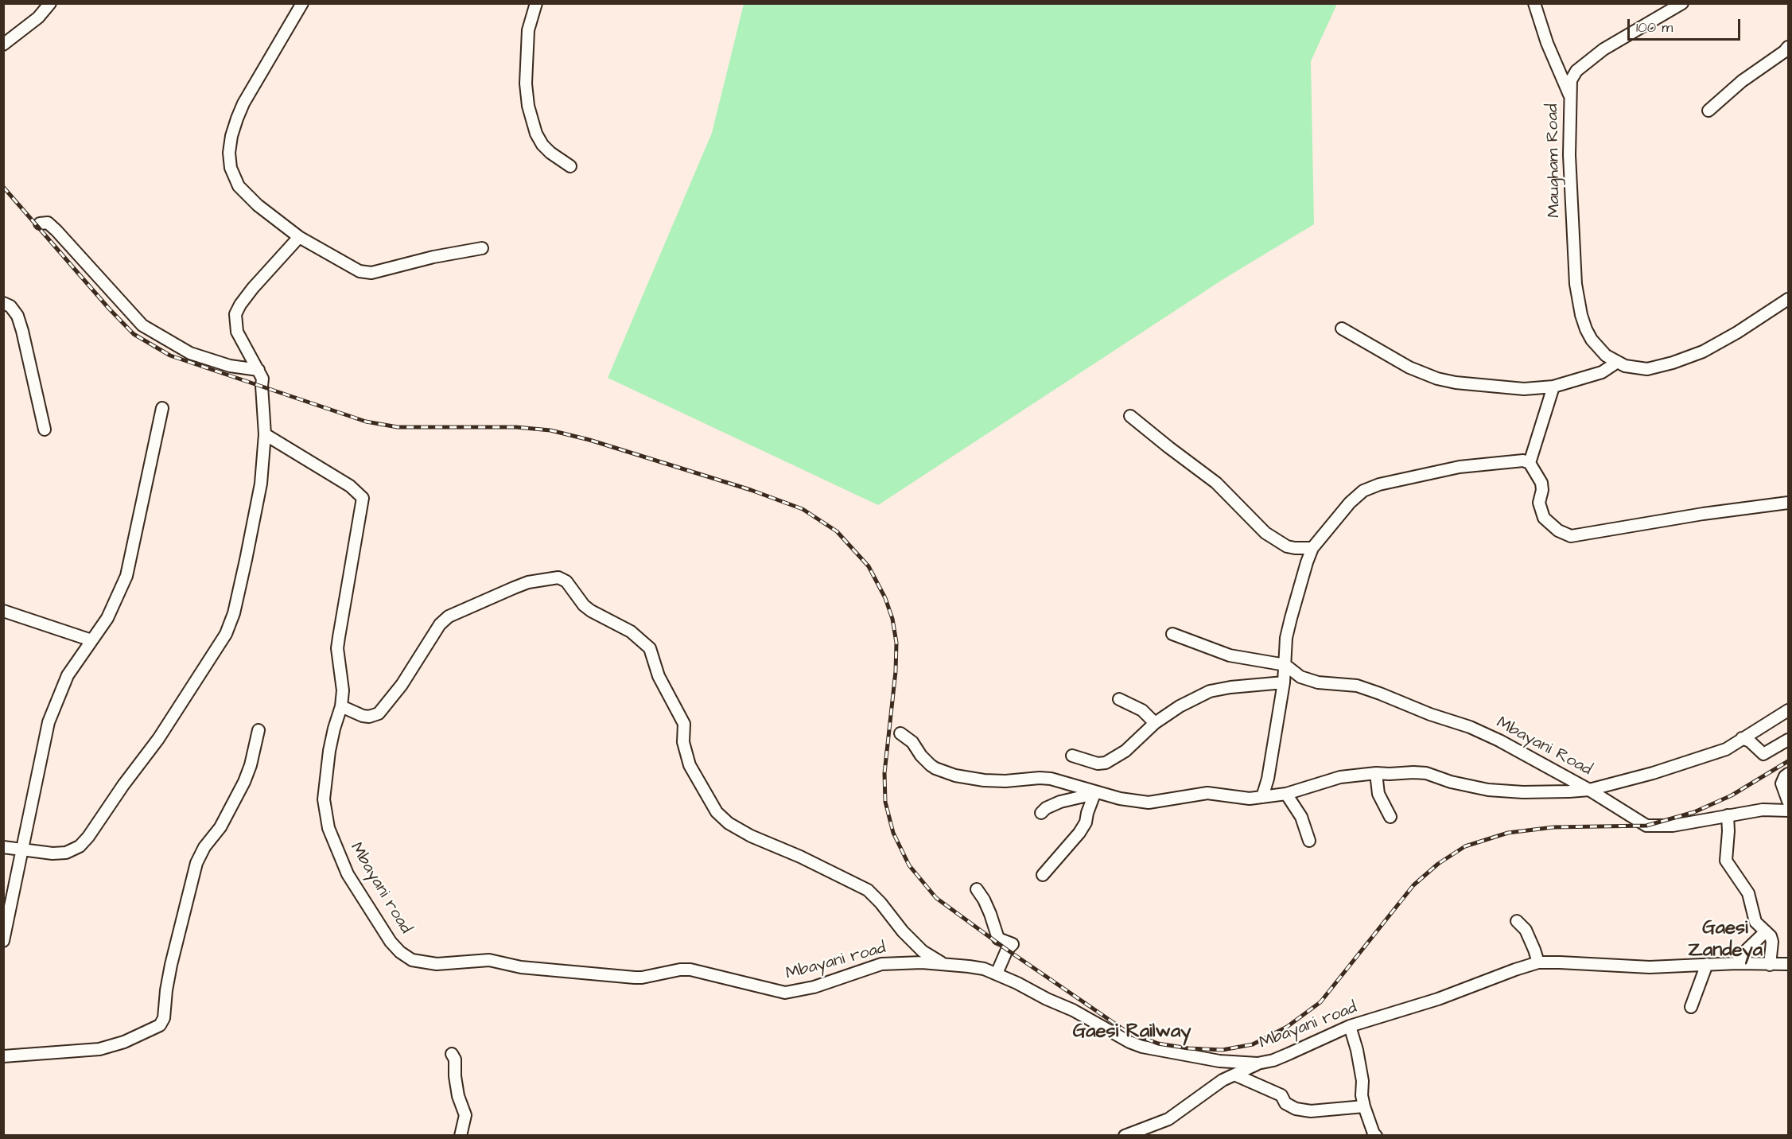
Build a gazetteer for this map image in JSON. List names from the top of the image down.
{
  "streets": {
    "street": ["Maugham Road", "Mbayani Road", "Mbayani road"]
  },
  "districts": ["Gaesi Zandeya", "Gaesi Railway"],
  "scale_bar": "100 m"
}
